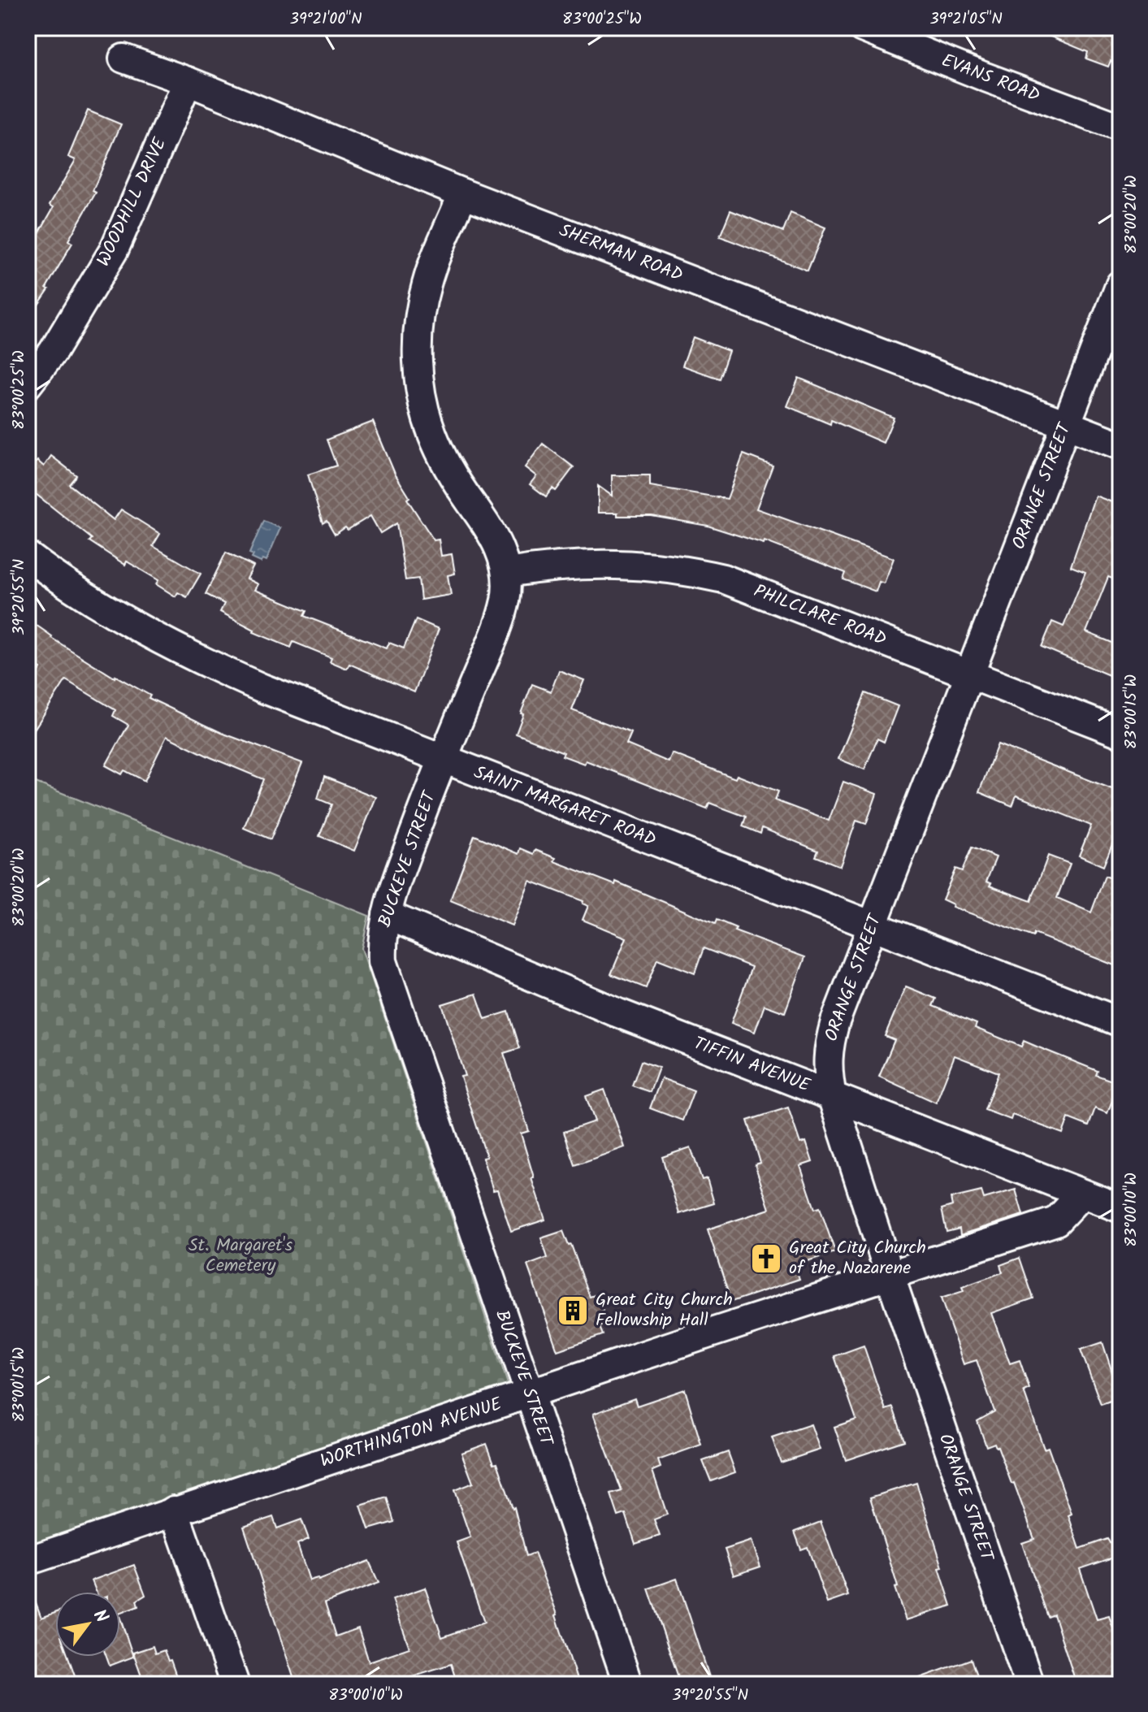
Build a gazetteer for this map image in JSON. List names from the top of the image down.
{
  "streets": {
    "street": [
      "EVANS ROAD",
      "WOODHILL DRIVE",
      "SHERMAN ROAD",
      "ORANGE STREET",
      "PHILCLARE ROAD",
      "SAINT MARGARET ROAD",
      "BUCKEYE STREET",
      "TIFFIN AVENUE",
      "WORTHINGTON AVENUE"
    ]
  },
  "crossings": [
    ["WOODHILL DRIVE", "SHERMAN ROAD"],
    ["SHERMAN ROAD", "ORANGE STREET"],
    ["SHERMAN ROAD", "BUCKEYE STREET"],
    ["ORANGE STREET", "PHILCLARE ROAD"],
    ["ORANGE STREET", "SAINT MARGARET ROAD"],
    ["ORANGE STREET", "TIFFIN AVENUE"],
    ["ORANGE STREET", "WORTHINGTON AVENUE"],
    ["PHILCLARE ROAD", "BUCKEYE STREET"],
    ["SAINT MARGARET ROAD", "BUCKEYE STREET"],
    ["BUCKEYE STREET", "TIFFIN AVENUE"],
    ["BUCKEYE STREET", "WORTHINGTON AVENUE"],
    ["TIFFIN AVENUE", "WORTHINGTON AVENUE"]
  ],
  "parks": ["St. Margaret's Cemetery"],
  "places": {
    "church": ["Great City Church of the Nazarene"],
    "building": ["Great City Church Fellowship Hall"]
  },
  "north": "top right",
  "coordinates": [
    "39°21'00\"N",
    "83°00'25\"W",
    "39°21'05\"N",
    "83°00'20\"W",
    "39°20'55\"N",
    "83°00'15\"W",
    "83°00'10\"W"
  ]
}
